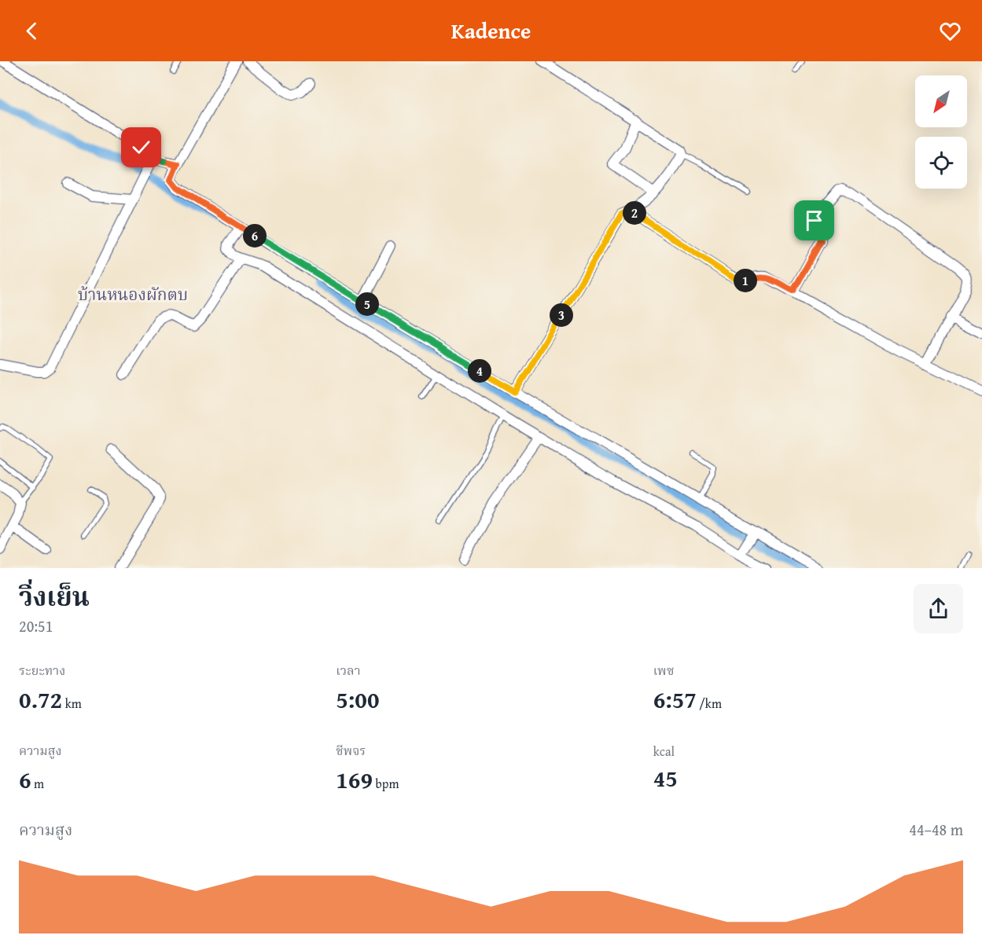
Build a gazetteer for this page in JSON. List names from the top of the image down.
{
  "districts": ["บ้านหนองผักตบ"],
  "north": "bottom left",
  "page": {
    "header": "Kadence",
    "pins": [
      "2",
      "6",
      "1",
      "5",
      "3",
      "4"
    ],
    "heading": ["วิ่งเย็น", "20:51"],
    "stats": [
      ["ระยะทาง", "0.72 km"],
      ["เวลา", "5:00"],
      ["เพซ", "6:57 /km"],
      ["ความสูง", "6 m"],
      ["ชีพจร", "169 bpm"],
      ["kcal", "45"]
    ],
    "chart": ["ความสูง", "44–48 m"]
  }
}
